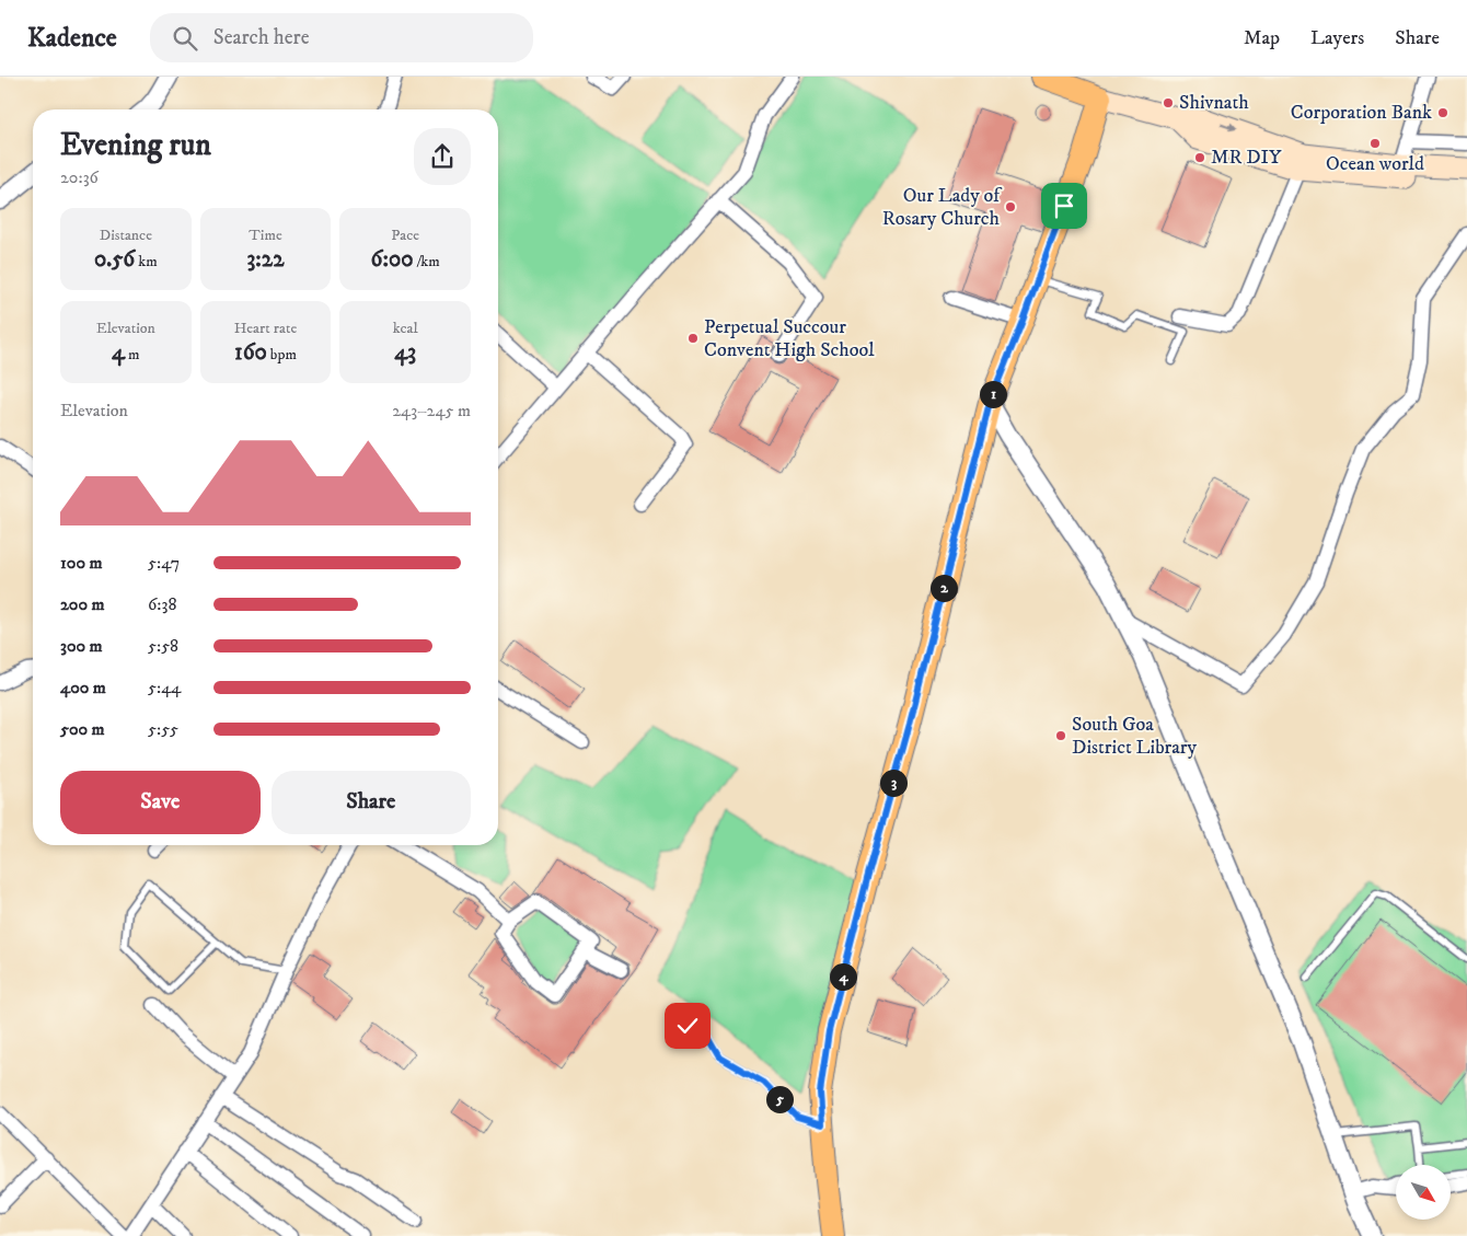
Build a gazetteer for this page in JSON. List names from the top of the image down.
{
  "places": [
    "Shivnath",
    "Corporation Bank",
    "Ocean world",
    "MR DIY",
    "Our Lady of Rosary Church",
    "Perpetual Succour Convent High School",
    "South Goa District Library"
  ],
  "north": "bottom right",
  "page": {
    "header": "Kadence",
    "search": "Search here",
    "nav": ["Map", "Layers", "Share"],
    "heading": ["Evening run", "20:36"],
    "stats": [
      ["Distance", "0.56 km"],
      ["Time", "3:22"],
      ["Pace", "6:00 /km"],
      ["Elevation", "4 m"],
      ["Heart rate", "160 bpm"],
      ["kcal", "43"]
    ],
    "pins": [
      "1",
      "2",
      "3",
      "4",
      "5"
    ],
    "chart": ["Elevation", "243–245 m"],
    "list": [
      {
        "name": "100 m",
        "note": "5:47"
      },
      {
        "name": "200 m",
        "note": "6:38"
      },
      {
        "name": "300 m",
        "note": "5:58"
      },
      {
        "name": "400 m",
        "note": "5:44"
      },
      {
        "name": "500 m",
        "note": "5:55"
      }
    ],
    "buttons": ["Save", "Share"]
  }
}
